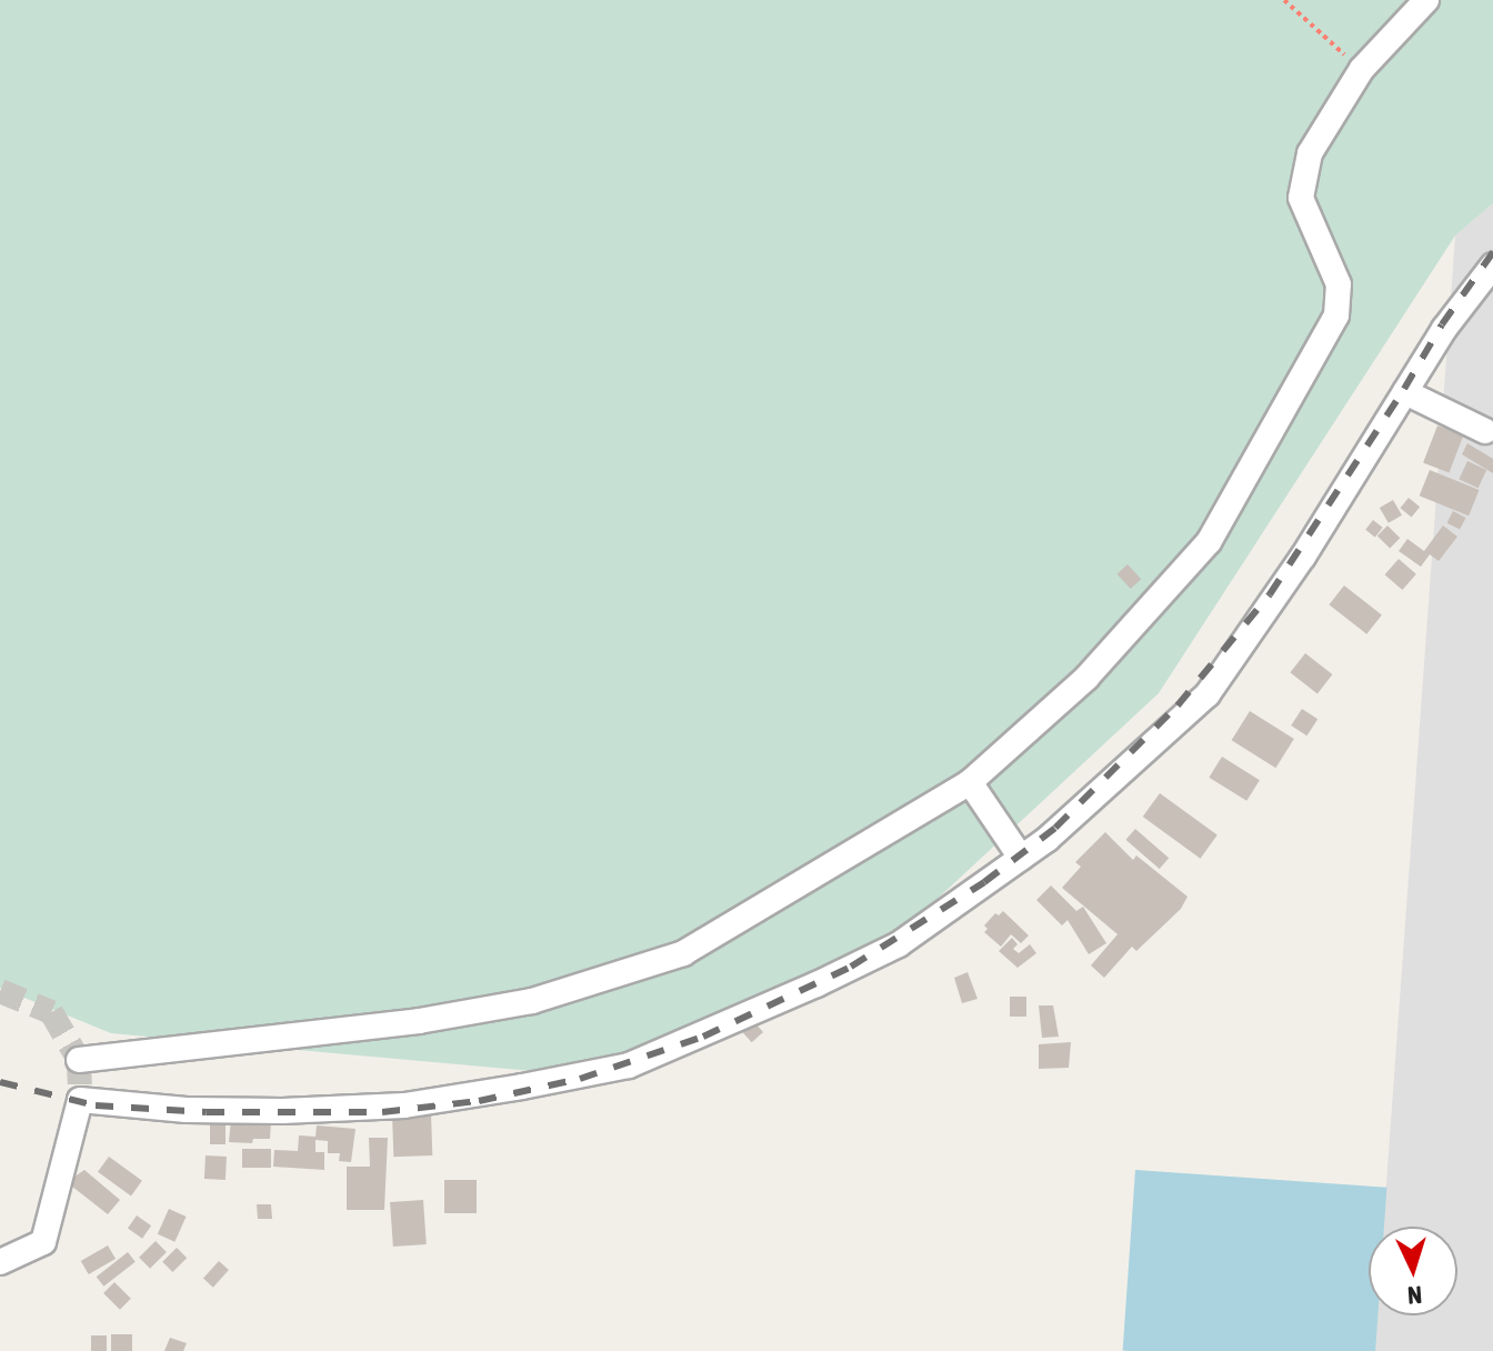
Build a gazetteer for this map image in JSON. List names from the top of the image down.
{
  "north": "bottom"
}
